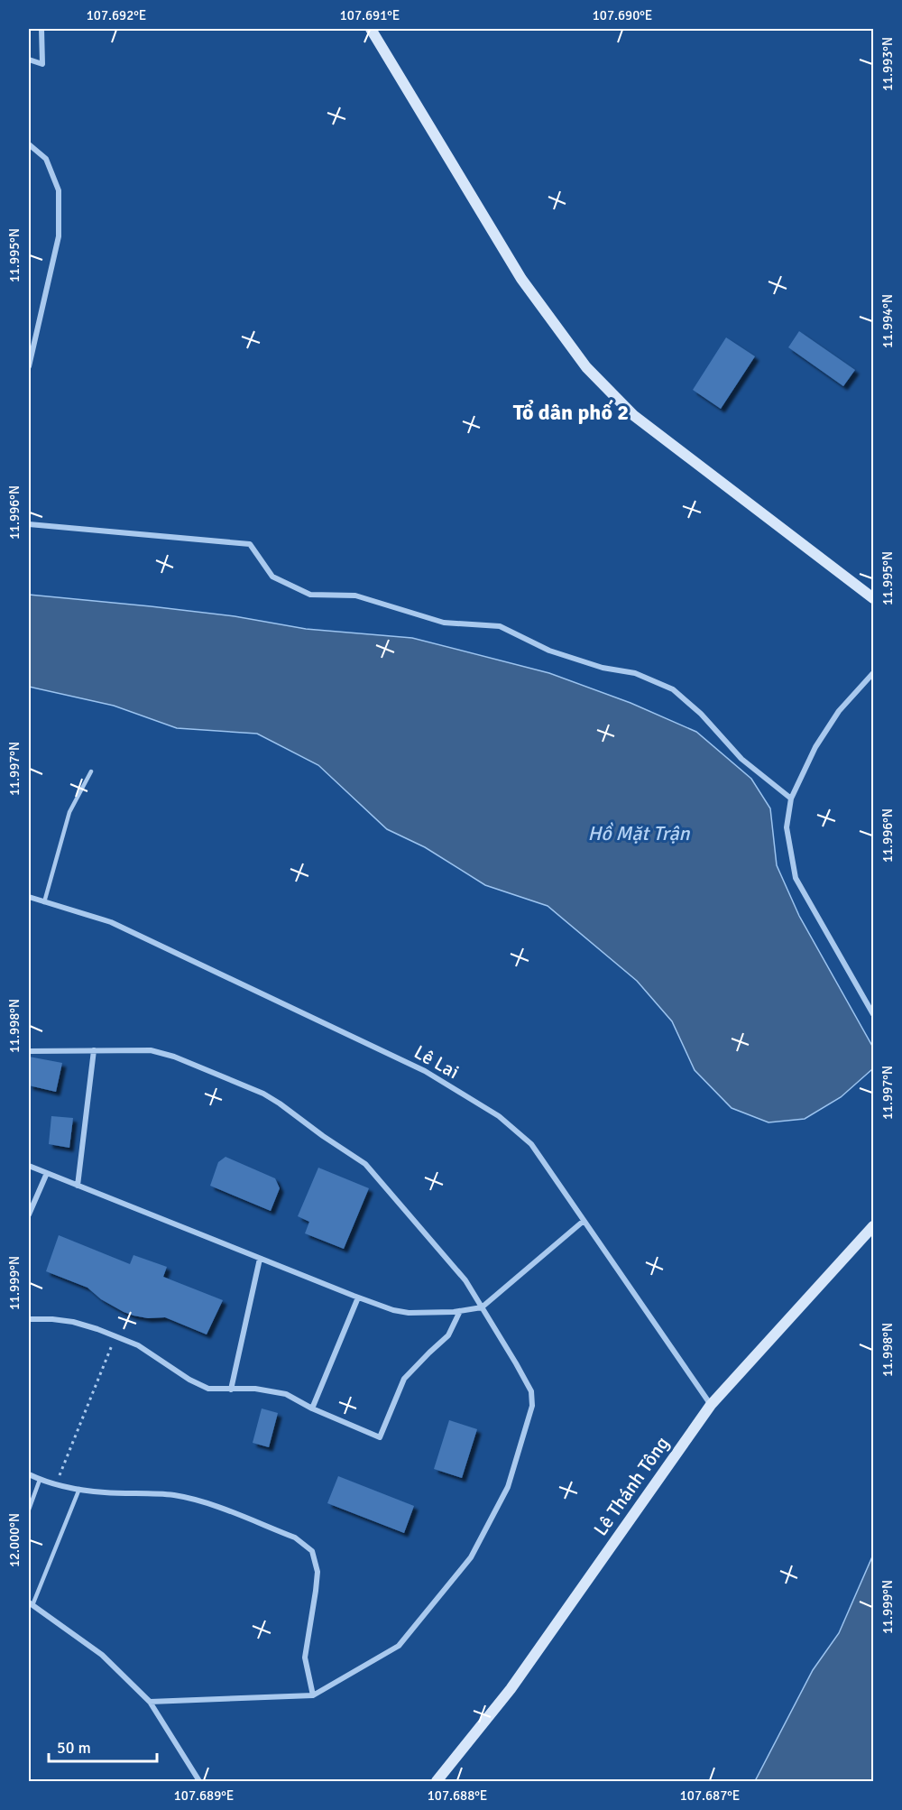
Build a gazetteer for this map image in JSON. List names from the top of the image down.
{
  "streets": {
    "main road": ["Lê Thánh Tông"],
    "street": ["Lê Lai"]
  },
  "crossings": [
    ["Lê Lai", "Lê Thánh Tông"]
  ],
  "districts": ["Tổ dân phố 2"],
  "water": ["Hồ Mặt Trận"],
  "scale_bar": "50 m",
  "coordinates": [
    "107.692°E",
    "107.691°E",
    "107.690°E",
    "11.993°N",
    "11.995°N",
    "11.994°N",
    "11.996°N",
    "11.997°N",
    "11.998°N",
    "11.999°N",
    "12.000°N",
    "107.689°E",
    "107.688°E",
    "107.687°E"
  ]
}
